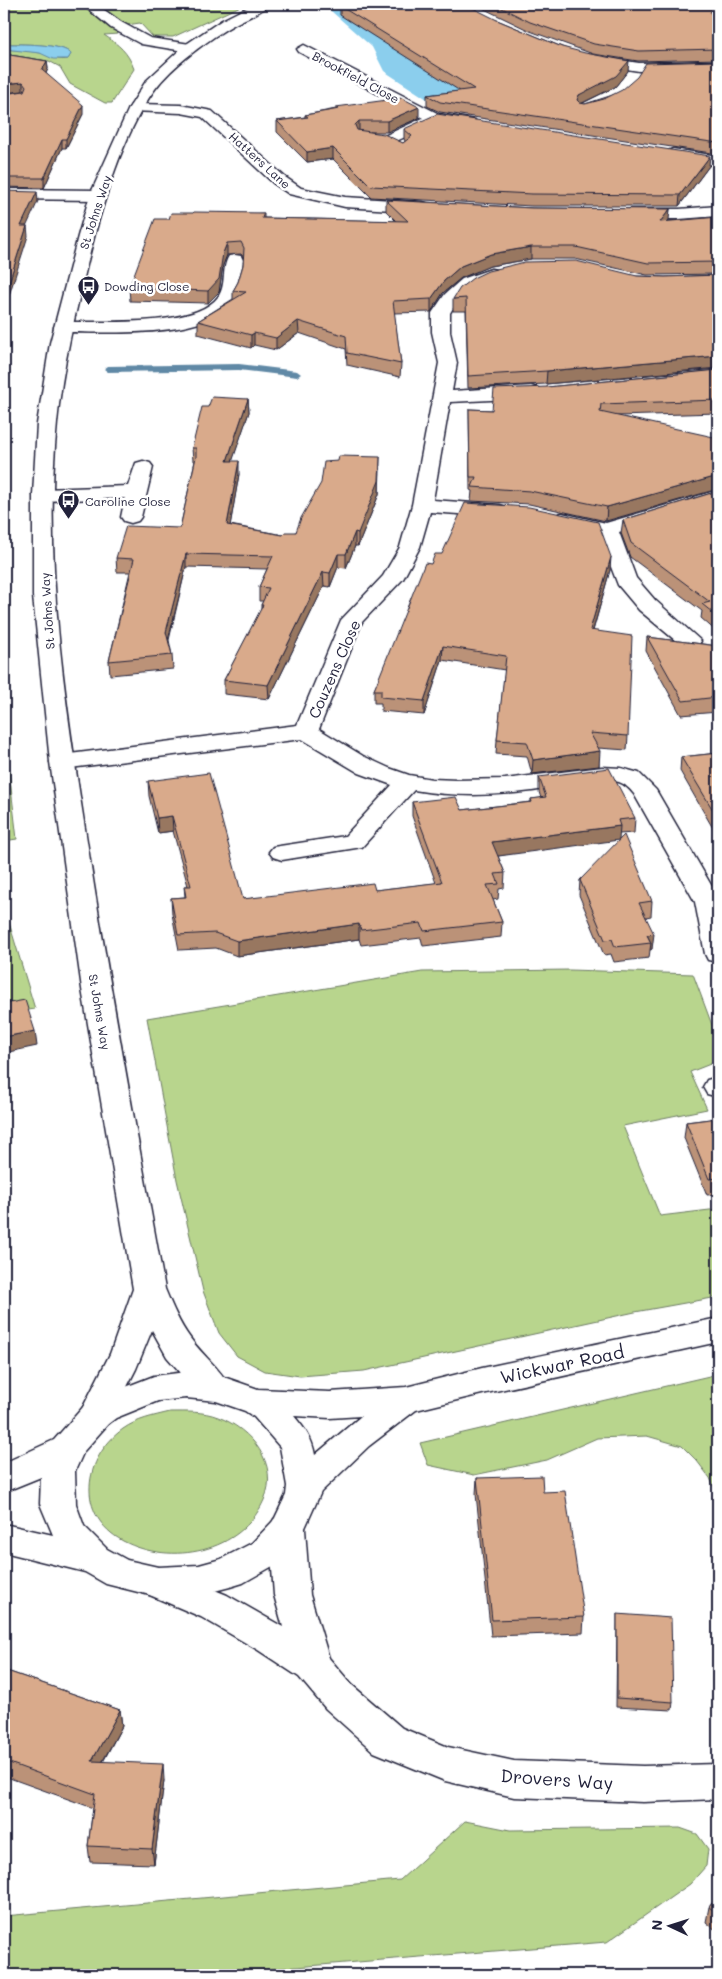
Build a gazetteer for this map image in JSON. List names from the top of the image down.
{
  "streets": {
    "street": [
      "Brookfield Close",
      "Hatters Lane",
      "St Johns Way",
      "Couzens Close",
      "Wickwar Road",
      "Drovers Way"
    ]
  },
  "crossings": [
    ["Hatters Lane", "St Johns Way"],
    ["St Johns Way", "Couzens Close"],
    ["St Johns Way", "Wickwar Road"],
    ["Wickwar Road", "Drovers Way"]
  ],
  "places": {
    "bus stop": ["Dowding Close", "Caroline Close"]
  },
  "north": "left"
}
